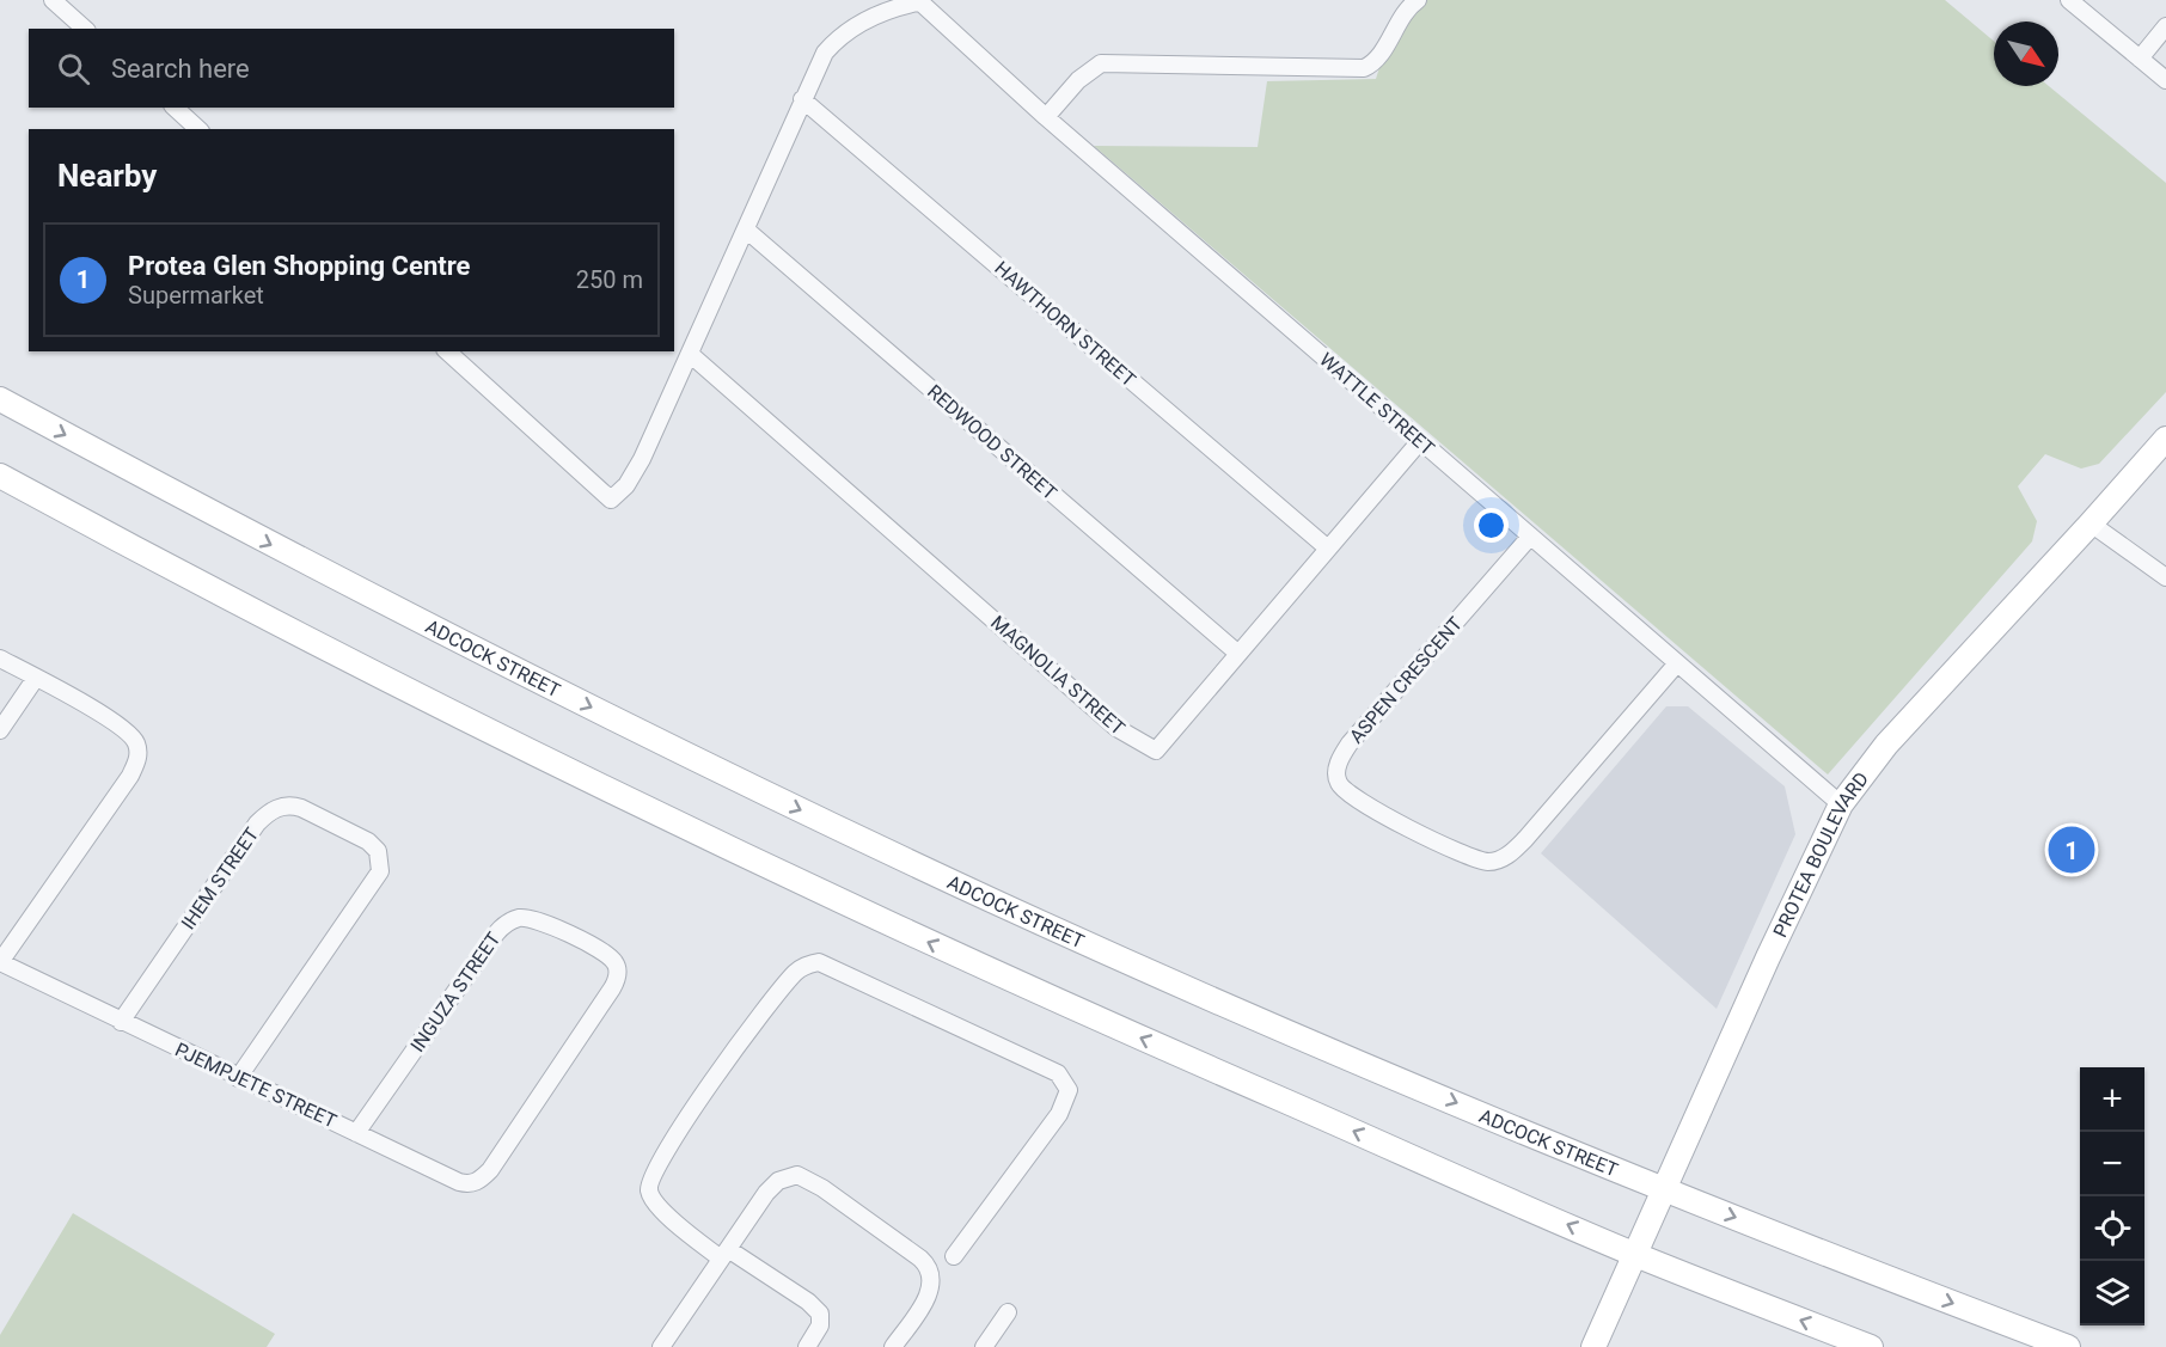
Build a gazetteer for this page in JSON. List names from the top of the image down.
{
  "streets": {
    "main road": ["ADCOCK STREET", "PROTEA BOULEVARD"],
    "street": [
      "HAWTHORN STREET",
      "WATTLE STREET",
      "REDWOOD STREET",
      "MAGNOLIA STREET",
      "ASPEN CRESCENT",
      "IHEM STREET",
      "INGUZA STREET",
      "PJEMPJETE STREET"
    ]
  },
  "crossings": [
    ["HAWTHORN STREET", "MAGNOLIA STREET"],
    ["WATTLE STREET", "MAGNOLIA STREET"],
    ["WATTLE STREET", "ASPEN CRESCENT"],
    ["WATTLE STREET", "PROTEA BOULEVARD"],
    ["REDWOOD STREET", "MAGNOLIA STREET"],
    ["ADCOCK STREET", "PROTEA BOULEVARD"],
    ["IHEM STREET", "PJEMPJETE STREET"],
    ["INGUZA STREET", "PJEMPJETE STREET"]
  ],
  "north": "bottom right",
  "page": {
    "search": "Search here",
    "heading": "Nearby",
    "list": [
      {
        "mark": "1",
        "name": "Protea Glen Shopping Centre",
        "note": "Supermarket",
        "value": "250 m"
      }
    ],
    "pins": "1",
    "map_buttons": ["+", "−"]
  }
}
